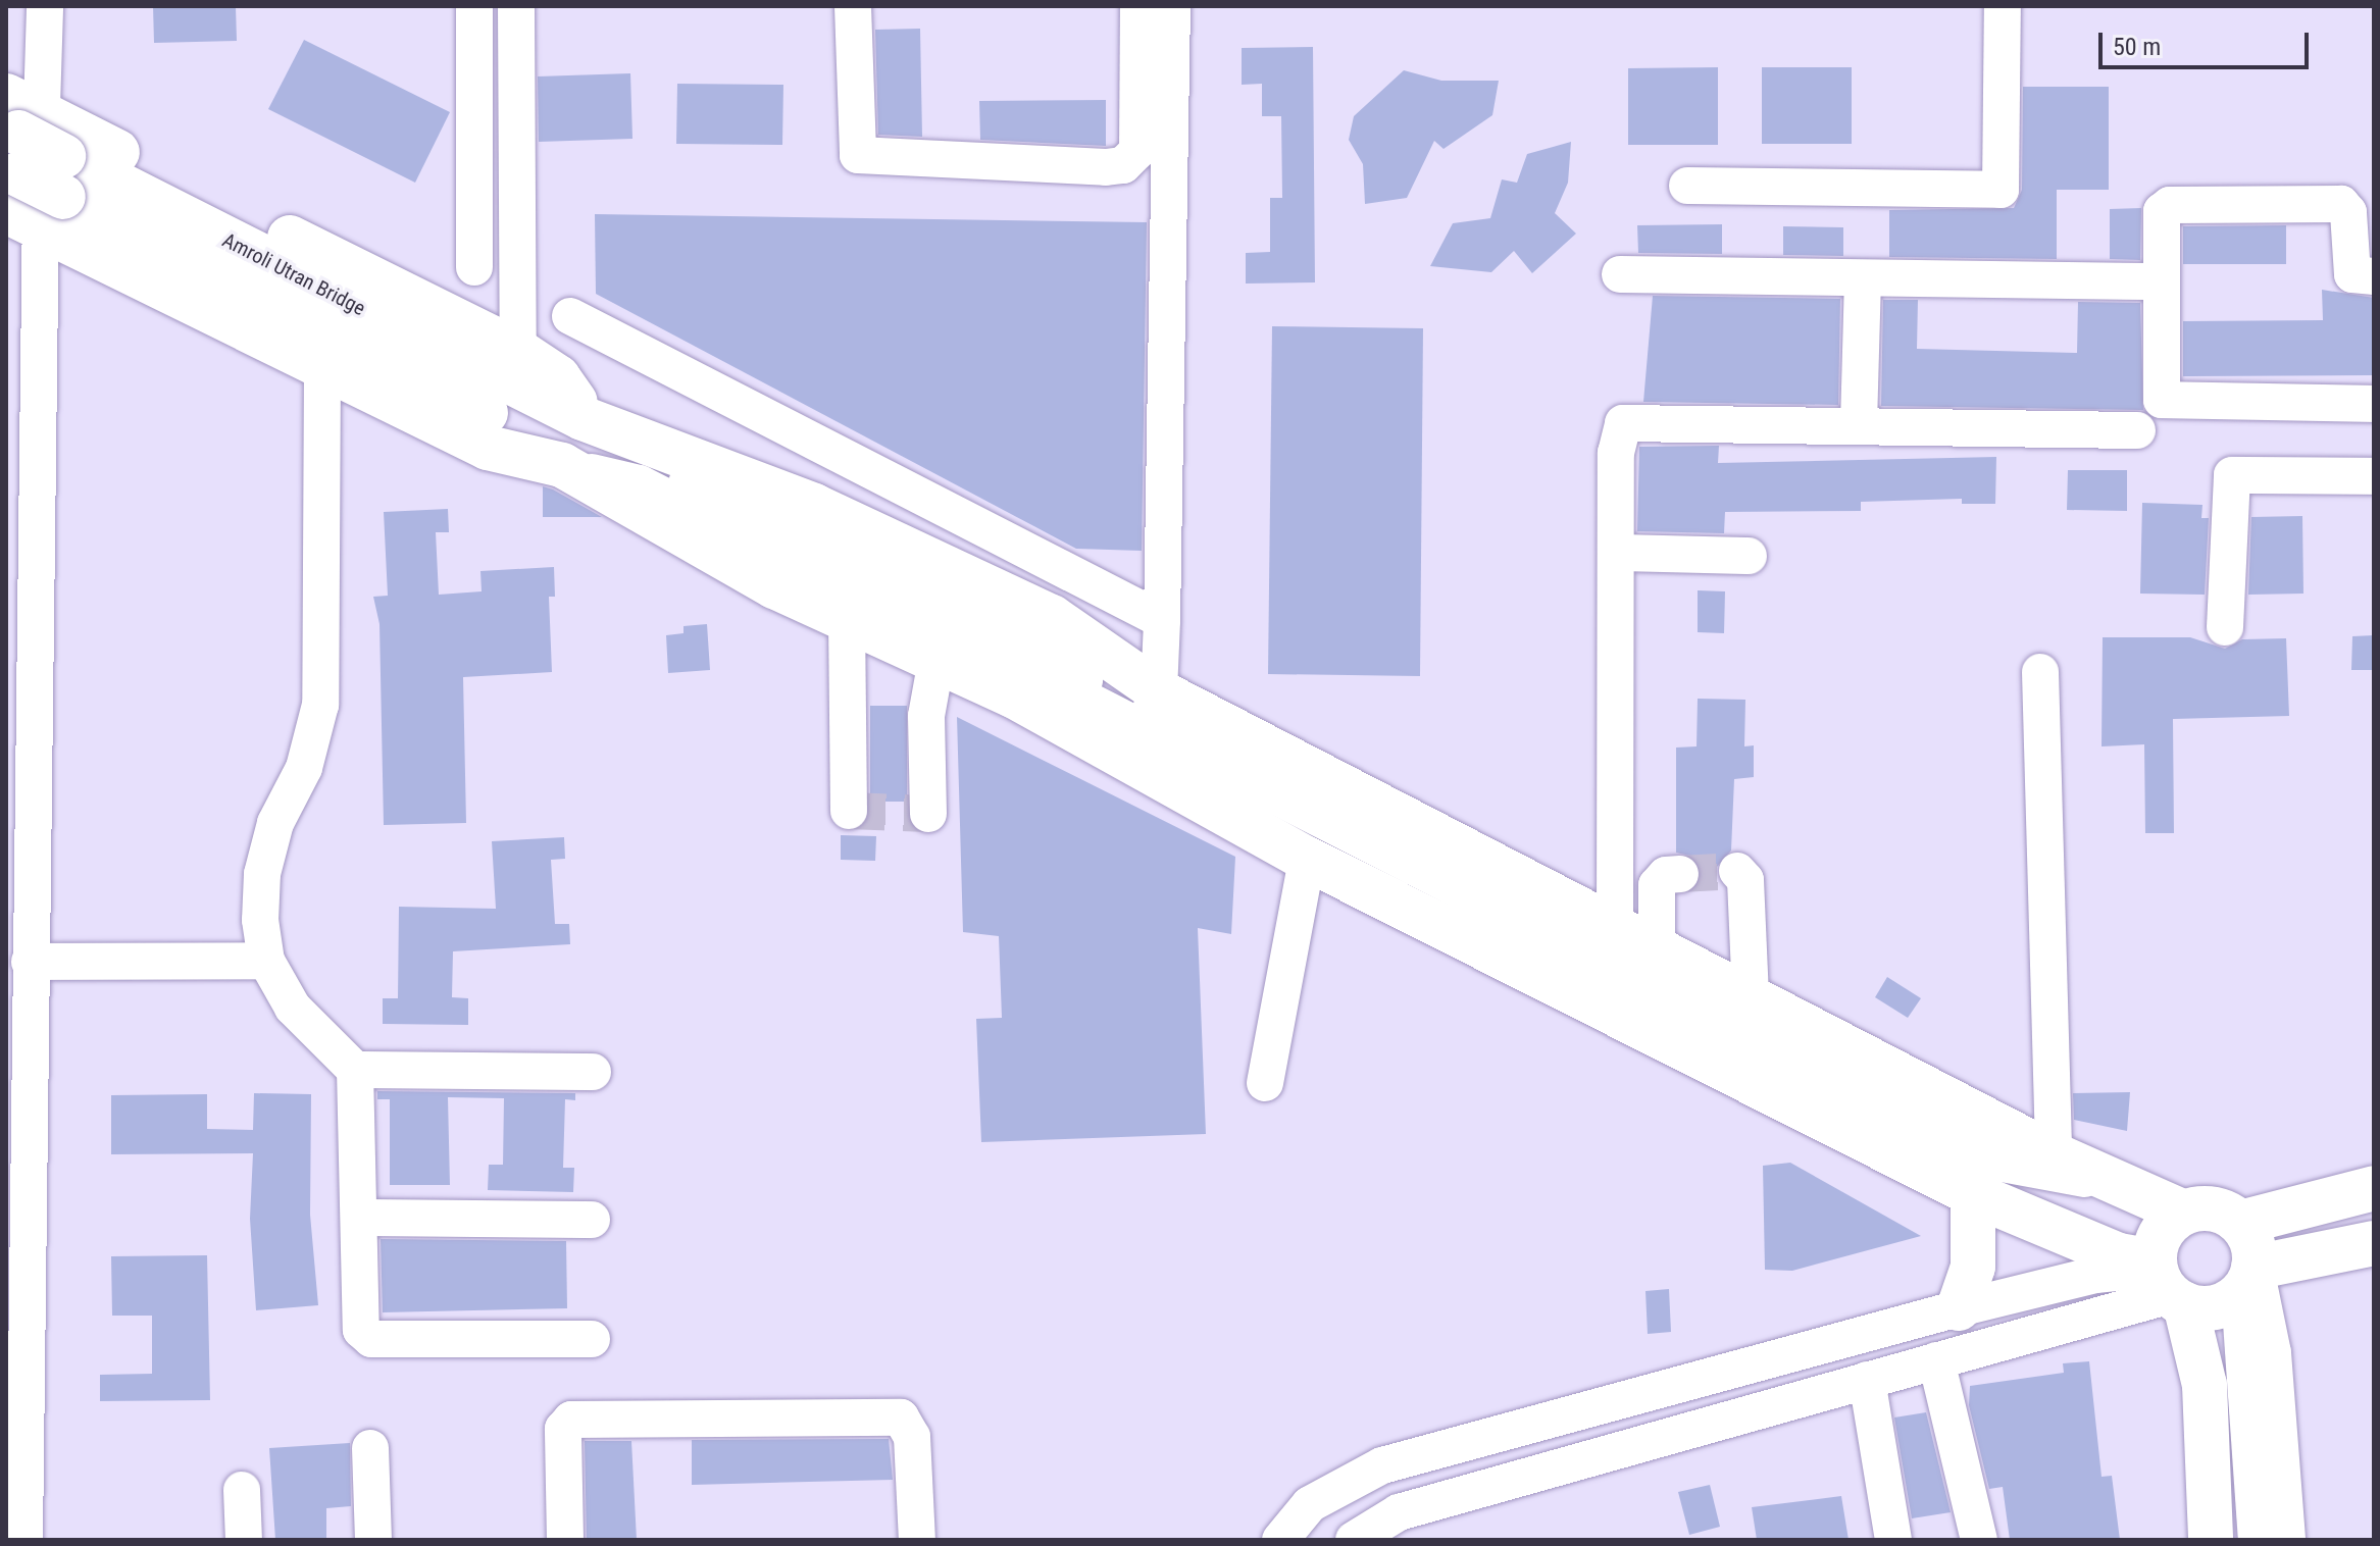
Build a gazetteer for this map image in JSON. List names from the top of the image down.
{
  "streets": {
    "main road": ["Amroli Utran Bridge"]
  },
  "scale_bar": "50 m"
}
